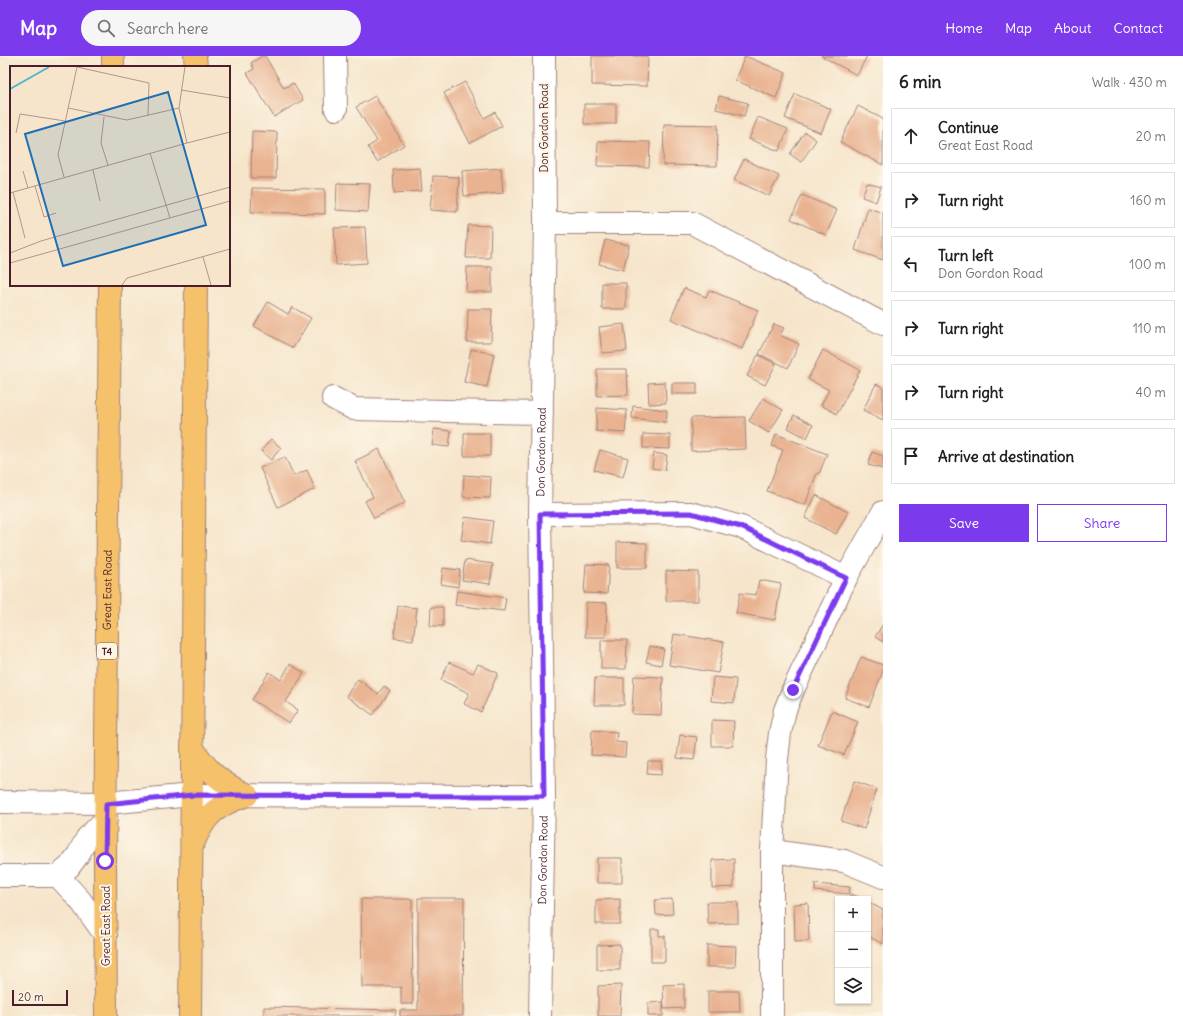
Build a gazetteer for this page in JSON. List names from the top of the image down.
{
  "streets": {
    "main road": ["Great East Road", "T4"],
    "street": ["Don Gordon Road"]
  },
  "scale_bar": "20 m",
  "page": {
    "header": "Map",
    "search": "Search here",
    "nav": [
      "Home",
      "Map",
      "About",
      "Contact"
    ],
    "heading": ["6 min", "Walk · 430 m"],
    "list": [
      ["Continue", "Great East Road", "20 m"],
      ["Turn right", "160 m"],
      ["Turn left", "Don Gordon Road", "100 m"],
      ["Turn right", "110 m"],
      ["Turn right", "40 m"],
      "Arrive at destination"
    ],
    "buttons": ["Save", "Share"],
    "map_buttons": ["+", "−"],
    "scale": "20 m"
  }
}
